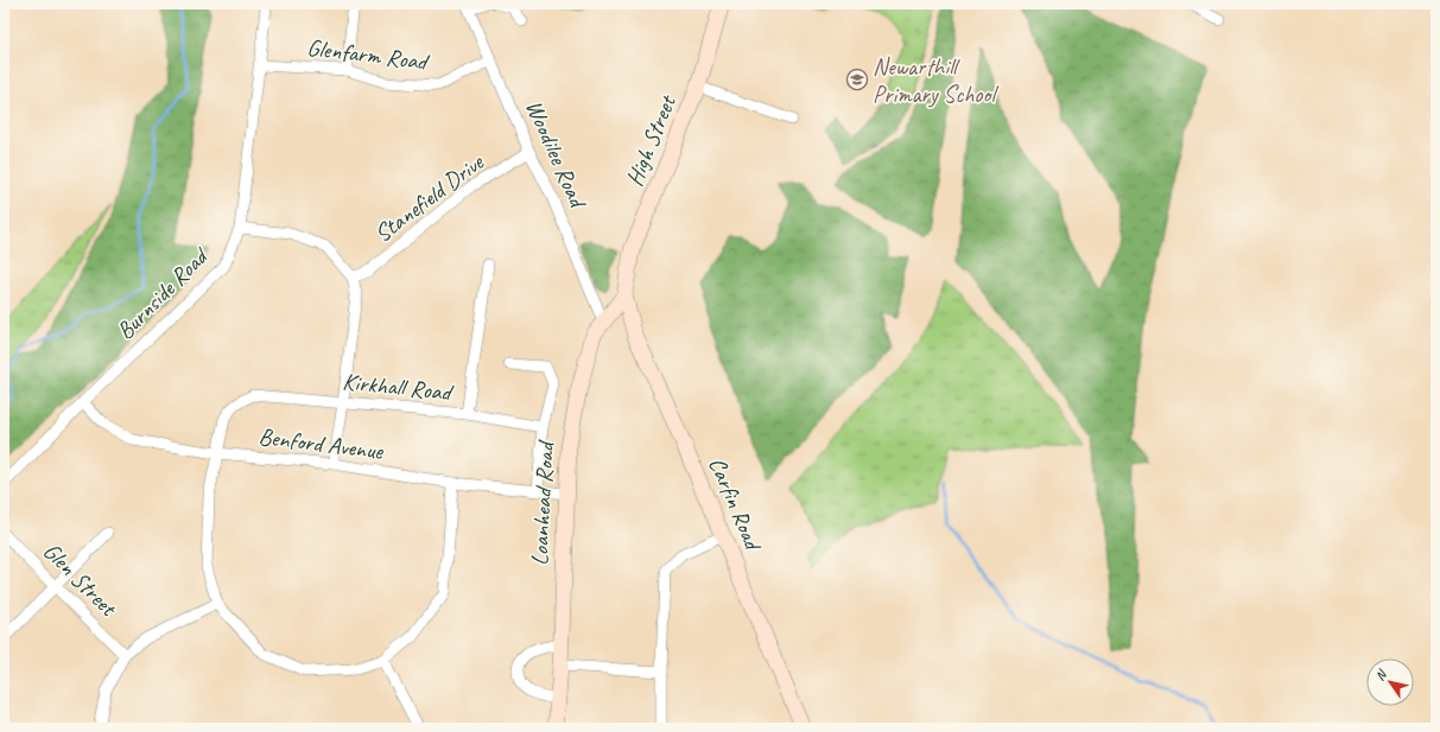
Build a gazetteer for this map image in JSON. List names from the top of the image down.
{
  "streets": {
    "main road": ["High Street", "Carfin Road", "Loanhead Road"],
    "street": [
      "Glenfarm Road",
      "Woodilee Road",
      "Stanefield Drive",
      "Burnside Road",
      "Kirkhall Road",
      "Benford Avenue",
      "Glen Street"
    ]
  },
  "crossings": [
    ["Glenfarm Road", "Woodilee Road"],
    ["Glenfarm Road", "Burnside Road"],
    ["High Street", "Carfin Road"],
    ["High Street", "Loanhead Road"],
    ["Woodilee Road", "Stanefield Drive"],
    ["Woodilee Road", "Loanhead Road"],
    ["Burnside Road", "Benford Avenue"],
    ["Kirkhall Road", "Benford Avenue"],
    ["Benford Avenue", "Loanhead Road"],
    ["Carfin Road", "Loanhead Road"]
  ],
  "places": {
    "school or university": ["Newarthill Primary School"]
  },
  "north": "top left"
}
